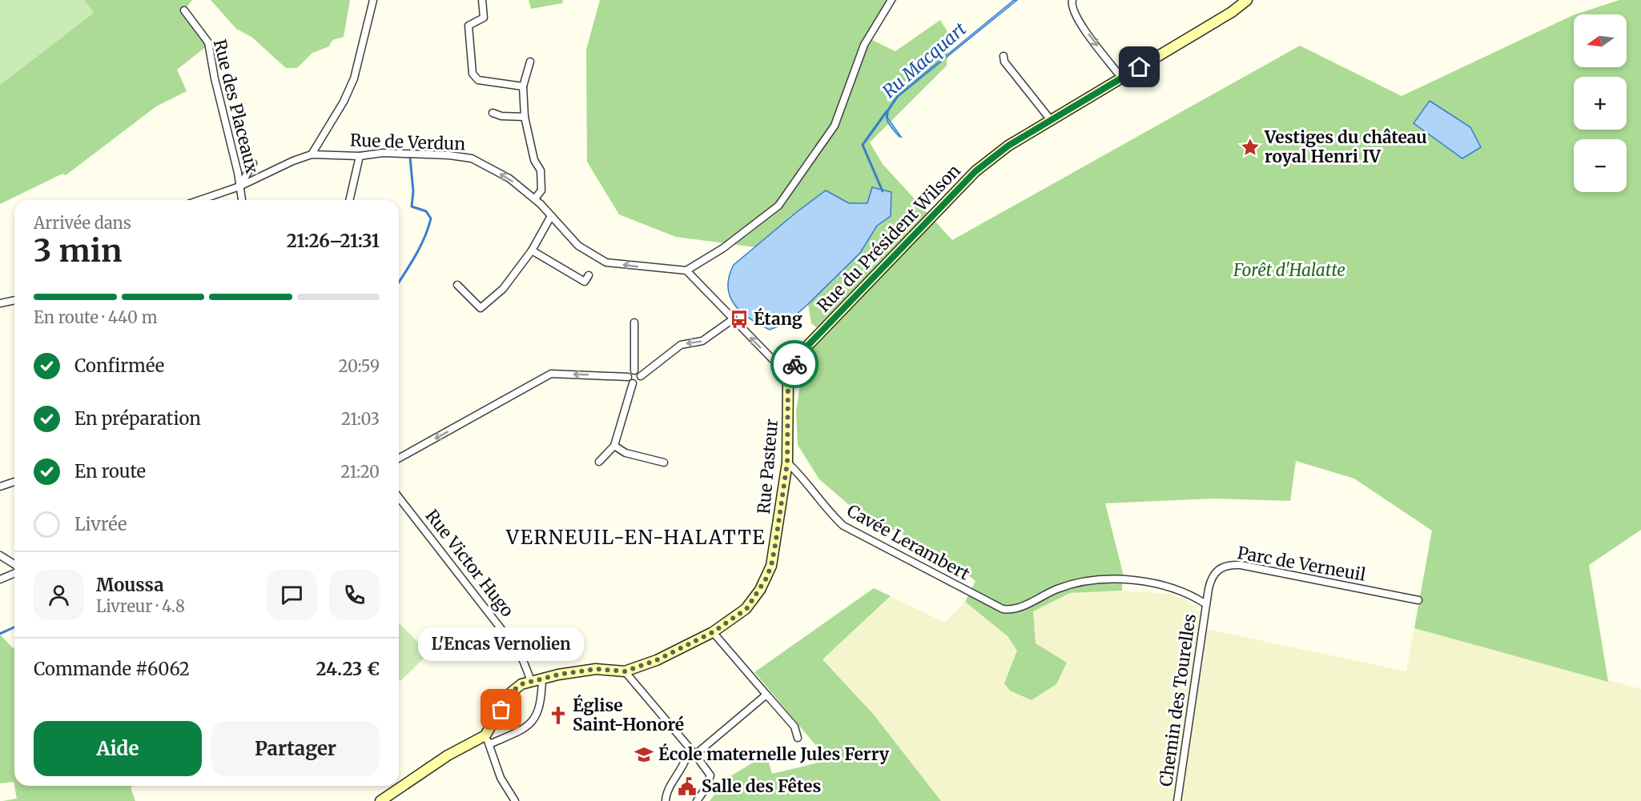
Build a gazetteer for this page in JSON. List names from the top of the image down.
{
  "streets": {
    "street": [
      "Rue des Placeaux",
      "Rue de Verdun",
      "Rue du Président Wilson",
      "Rue Pasteur",
      "Cavée Lerambert",
      "Rue Victor Hugo",
      "Parc de Verneuil",
      "Chemin des Tourelles"
    ]
  },
  "crossings": [
    ["Rue des Placeaux", "Rue de Verdun"],
    ["Rue du Président Wilson", "Rue Pasteur"],
    ["Rue Pasteur", "Cavée Lerambert"],
    ["Rue Pasteur", "Rue Victor Hugo"],
    ["Cavée Lerambert", "Parc de Verneuil"],
    ["Cavée Lerambert", "Chemin des Tourelles"],
    ["Parc de Verneuil", "Chemin des Tourelles"]
  ],
  "one_way": ["Rue de Verdun"],
  "districts": ["VERNEUIL-EN-HALATTE"],
  "water": ["Ru Macquart"],
  "parks": ["Forêt d'Halatte"],
  "places": {
    "place": ["Vestiges du château royal Henri IV"],
    "bus stop": ["Étang"],
    "other": ["L'Encas Vernolien"],
    "church": ["Église Saint-Honoré"],
    "school or university": ["École maternelle Jules Ferry"],
    "public building": ["Salle des Fêtes"]
  },
  "north": "left",
  "page": {
    "map_buttons": ["+", "−"],
    "heading": ["3 min", "Arrivée dans", "21:26–21:31"],
    "panel": [
      "Moussa",
      "Livreur · 4.8",
      "Commande #6062",
      "24.23 €"
    ],
    "bar": "En route · 440 m",
    "list": [
      ["Confirmée", "20:59"],
      ["En préparation", "21:03"],
      ["En route", "21:20"],
      "Livrée"
    ],
    "bubble": "L'Encas Vernolien",
    "buttons": ["Aide", "Partager"]
  }
}
